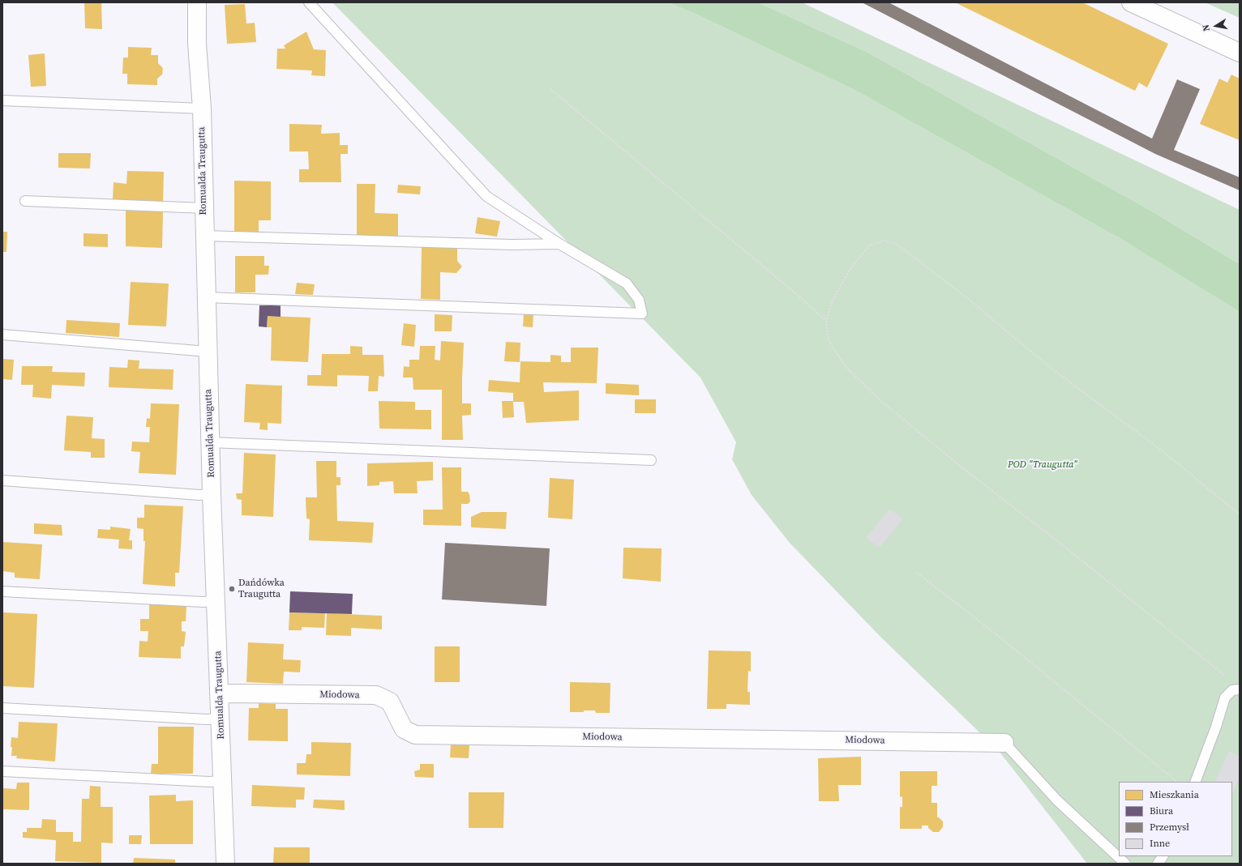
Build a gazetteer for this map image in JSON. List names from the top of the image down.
{
  "streets": {
    "street": ["Romualda Traugutta", "Miodowa"]
  },
  "crossings": [
    ["Romualda Traugutta", "Miodowa"]
  ],
  "parks": ["POD \"Traugutta\""],
  "places": ["Dańdówka Traugutta"],
  "legend": [
    "Mieszkania",
    "Biura",
    "Przemysł",
    "Inne"
  ],
  "north": "left"
}
